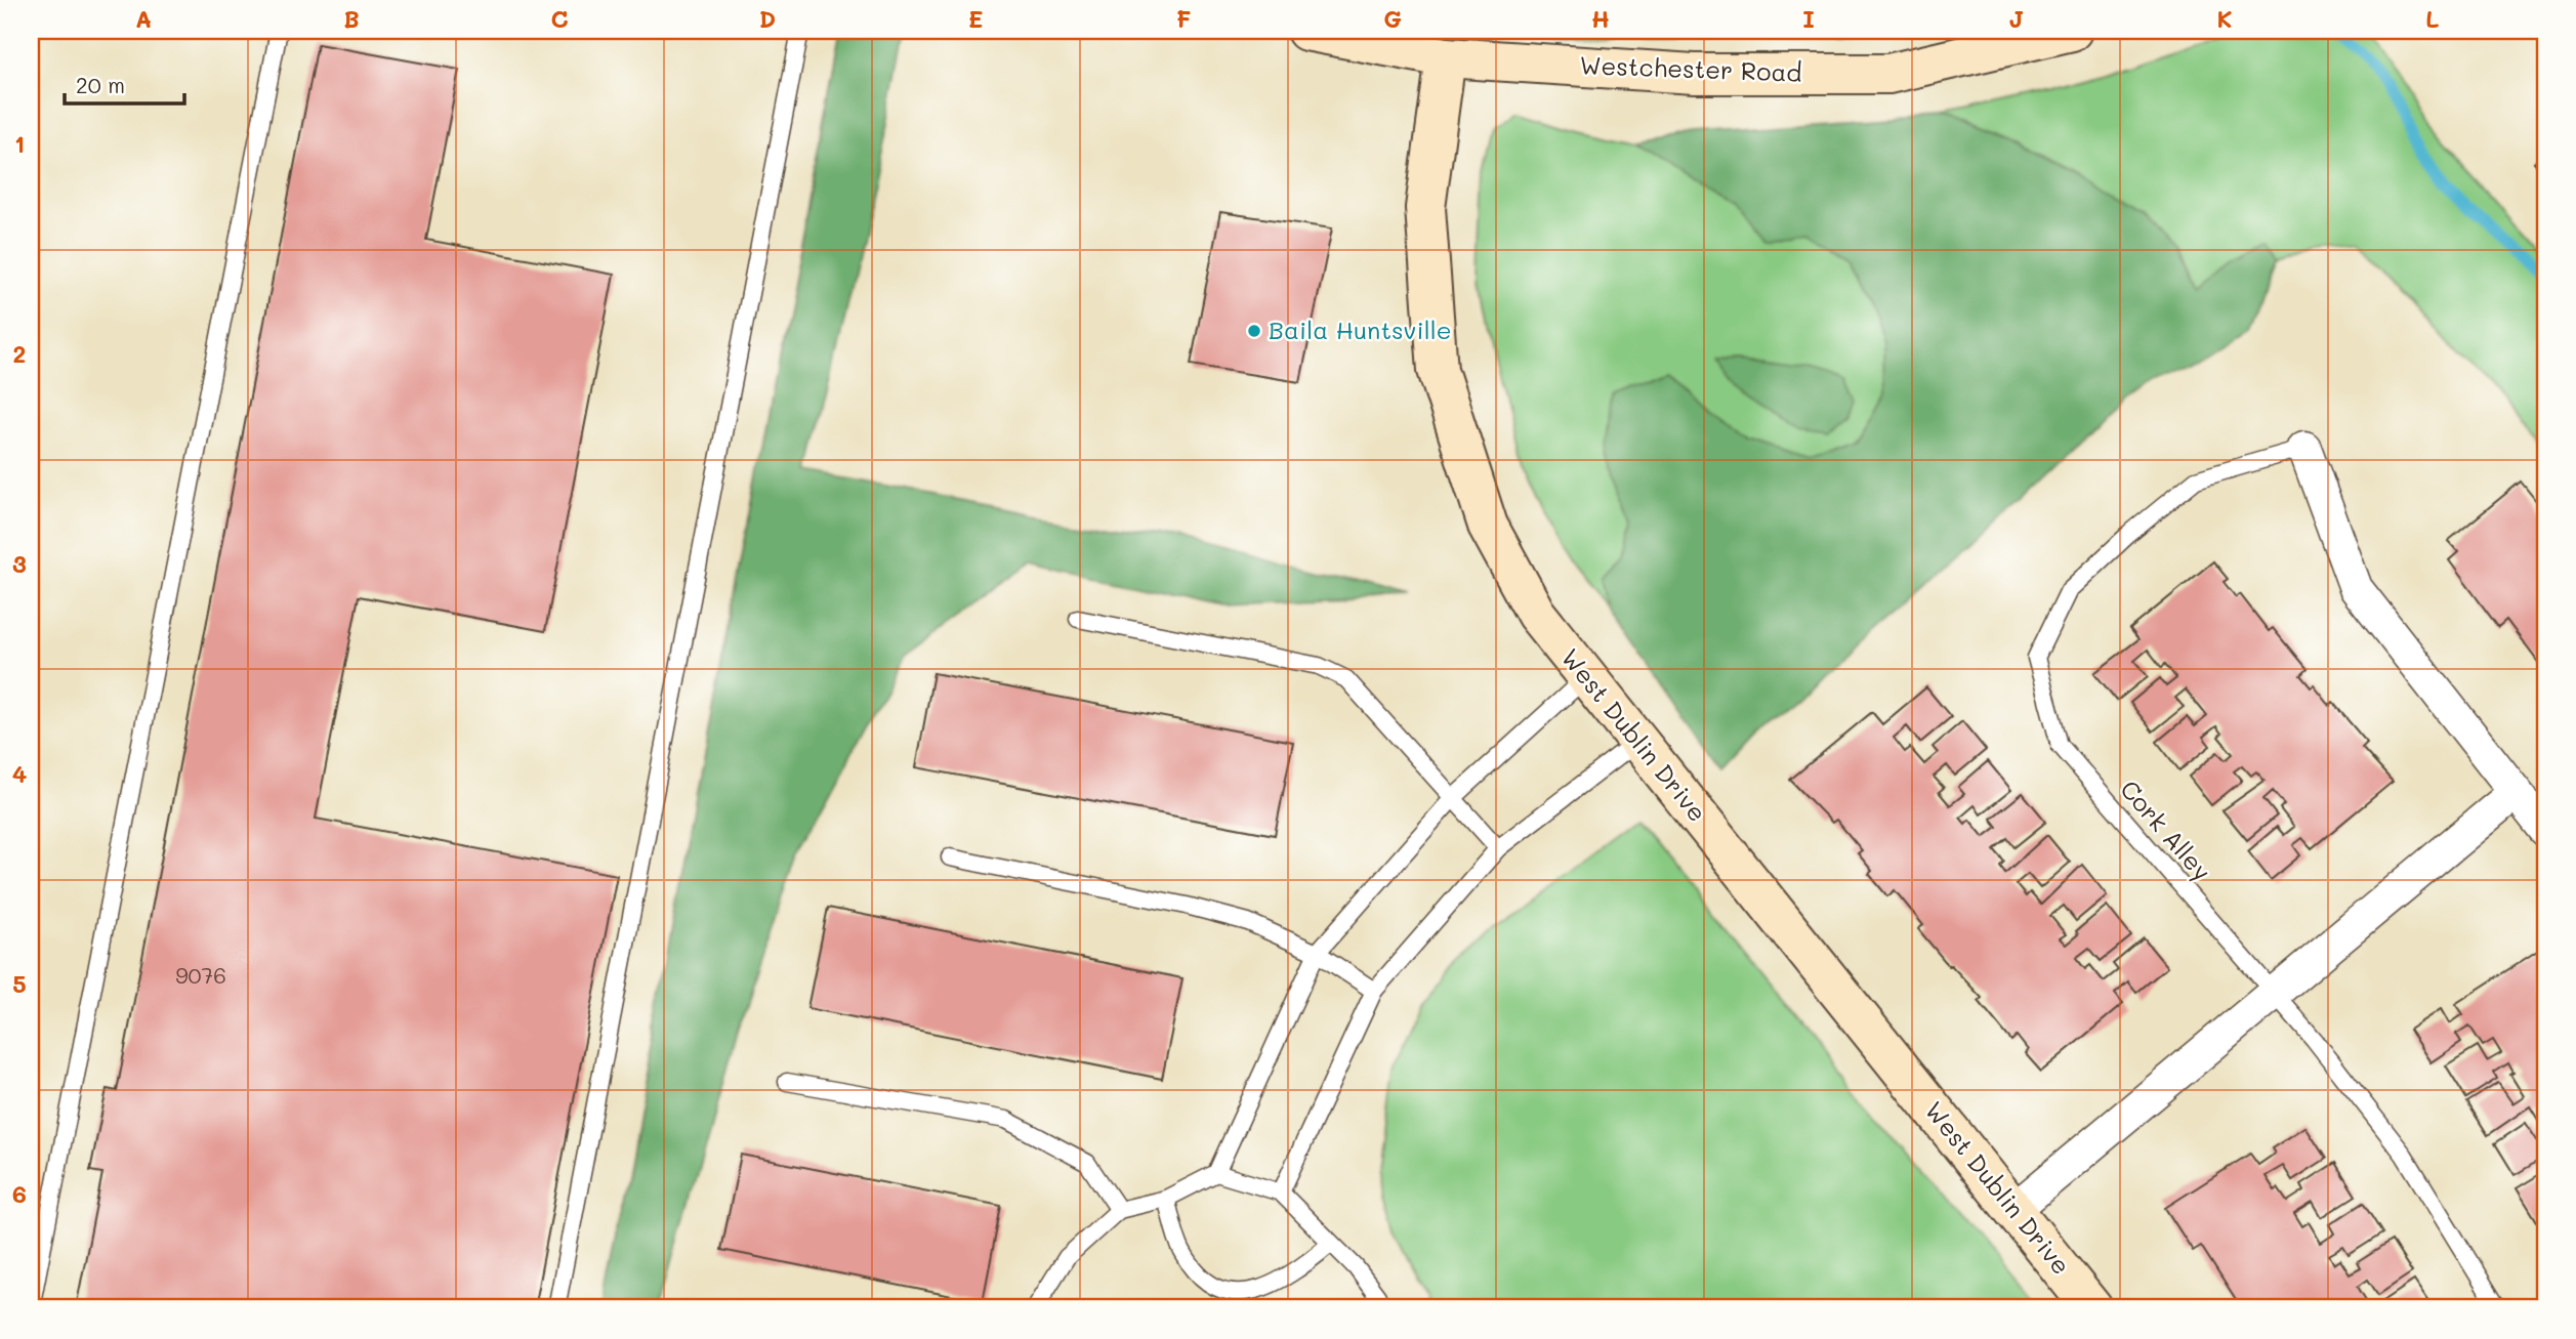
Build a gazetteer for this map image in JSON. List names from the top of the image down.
{
  "streets": {
    "street": ["Westchester Road", "West Dublin Drive"],
    "lane": ["Cork Alley"]
  },
  "crossings": [
    ["Westchester Road", "West Dublin Drive"]
  ],
  "places": ["Baila Huntsville"],
  "house_numbers": ["9076"],
  "scale_bar": "20 m",
  "grid": {
    "columns": [
      "A",
      "B",
      "C",
      "D",
      "E",
      "F",
      "G",
      "H",
      "I",
      "J",
      "K",
      "L"
    ],
    "rows": [
      "1",
      "2",
      "3",
      "4",
      "5",
      "6"
    ]
  }
}
